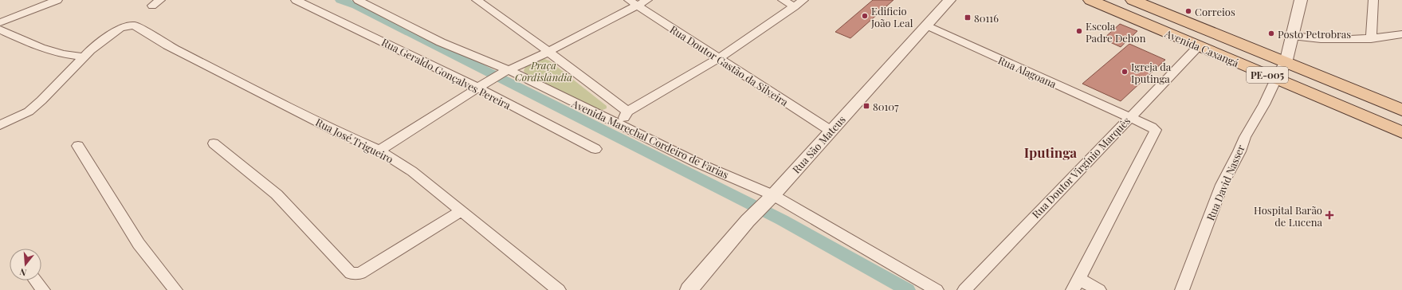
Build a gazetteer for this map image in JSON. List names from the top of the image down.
{
  "streets": {
    "main road": ["Avenida Caxangá", "PE-005"],
    "street": [
      "Rua Doutor Gastão da Silveira",
      "Rua Alagoana",
      "Rua Geraldo Gonçalves Pereira",
      "Avenida Marechal Cordeiro de Farias",
      "Rua José Trigueiro",
      "Rua São Mateus",
      "Rua Doutor Virgínio Marquês",
      "Rua David Nasser"
    ]
  },
  "crossings": [
    ["Avenida Caxangá", "Rua Doutor Virgínio Marquês"],
    ["Avenida Caxangá", "Rua David Nasser"],
    ["Rua Doutor Gastão da Silveira", "Rua São Mateus"],
    ["Rua Alagoana", "Rua São Mateus"],
    ["Rua Alagoana", "Rua Doutor Virgínio Marquês"],
    ["Avenida Marechal Cordeiro de Farias", "Rua São Mateus"]
  ],
  "districts": ["Iputinga"],
  "parks": ["Praça Cordislândia"],
  "places": {
    "other": [
      "Correios",
      "Edificio João Leal",
      "Escola Padre Dehon",
      "Posto Petrobras",
      "Igreja da Iputinga"
    ],
    "transit": ["80116", "80107"],
    "health": ["Hospital Barão de Lucena"]
  },
  "north": "bottom"
}
